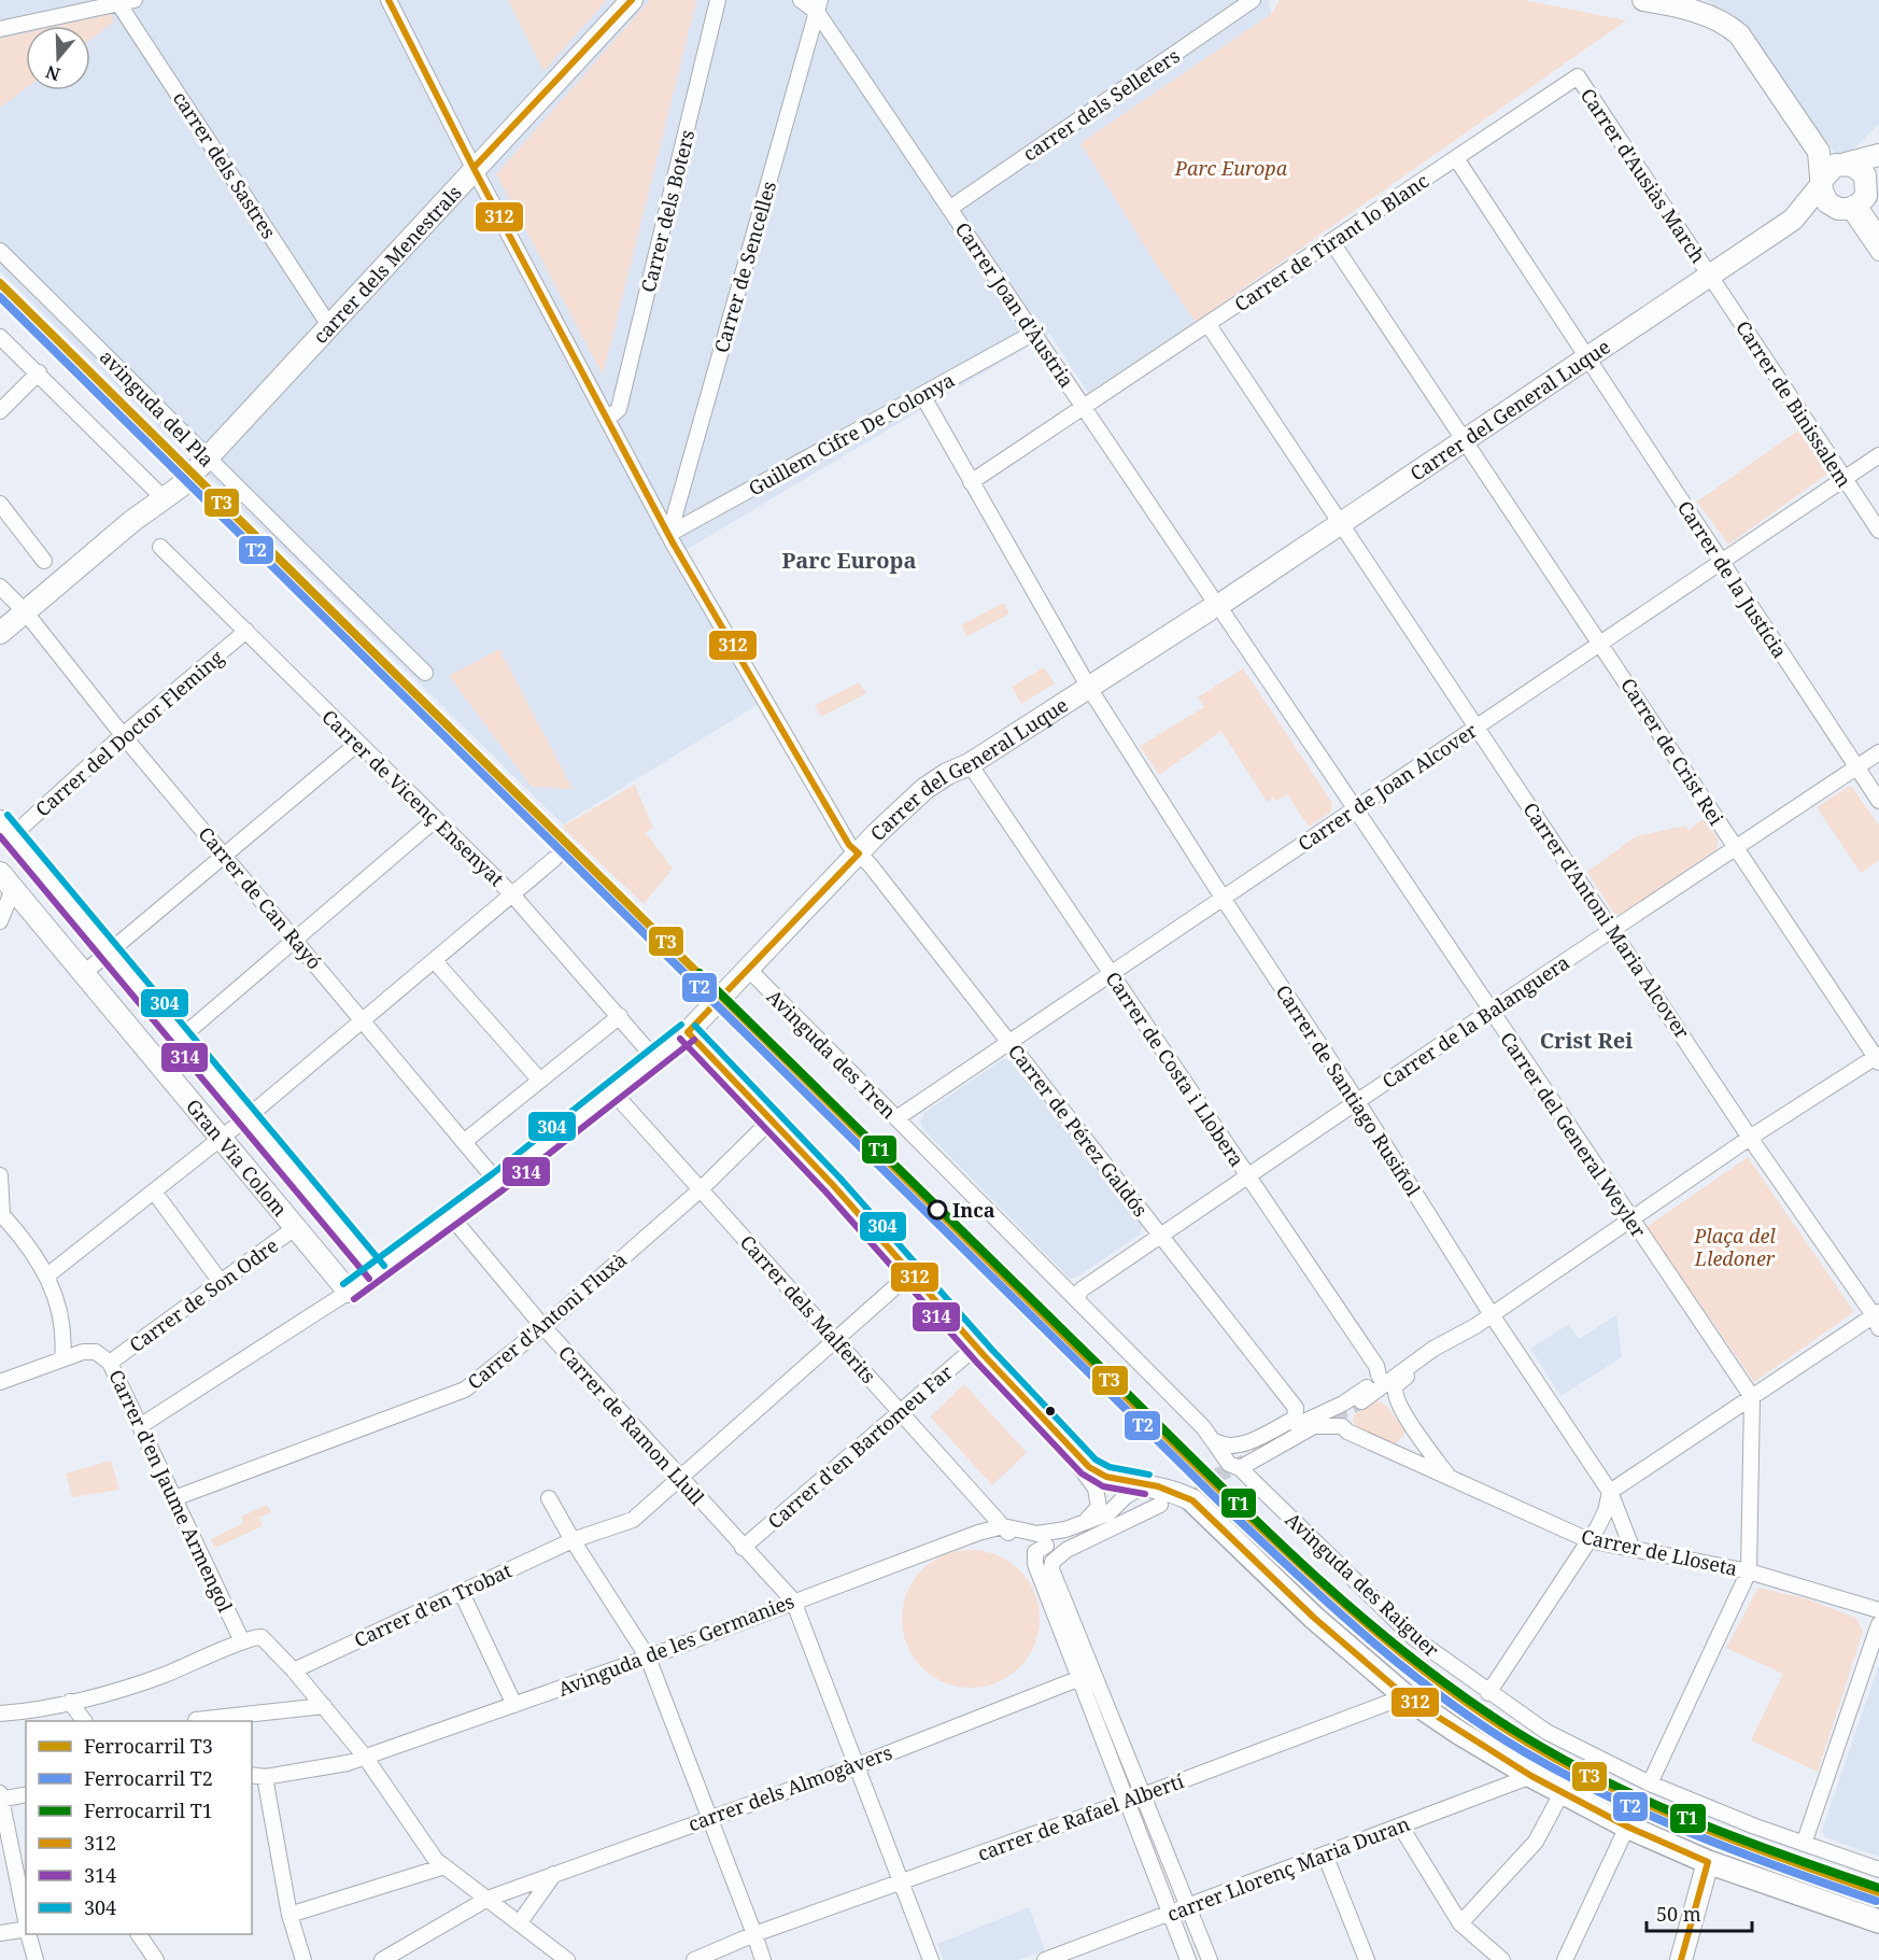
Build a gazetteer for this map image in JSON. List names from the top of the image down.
{
  "streets": {
    "main road": ["carrer dels Menestrals", "Carrer del General Luque", "Gran Via Colom"],
    "street": [
      "carrer dels Selleters",
      "carrer dels Sastres",
      "Carrer d'Ausiàs March",
      "Carrer dels Boters",
      "Carrer de Tirant lo Blanc",
      "Carrer de Sencelles",
      "Carrer Joan d'Àustria",
      "Carrer de Binissalem",
      "avinguda del Pla",
      "Guillem Cifre De Colonya",
      "Carrer de la Justícia",
      "Carrer del Doctor Fleming",
      "Carrer de Crist Rei",
      "Carrer de Joan Alcover",
      "Carrer de Vicenç Ensenyat",
      "Carrer de Can Rayó",
      "Carrer d'Antoni Maria Alcover",
      "Carrer de la Balanguera",
      "Avinguda des Tren",
      "Carrer de Costa i Llobera",
      "Carrer de Santiago Rusiñol",
      "Carrer de Pérez Galdós",
      "Carrer del General Weyler",
      "Carrer de Son Odre",
      "Carrer dels Malferits",
      "Carrer d'Antoni Fluxà",
      "Carrer de Ramon Llull",
      "Carrer d'en Bartomeu Far",
      "Carrer d'en Jaume Armengol",
      "Carrer de Lloseta",
      "Avinguda des Raiguer",
      "Carrer d'en Trobat",
      "Avinguda de les Germanies",
      "carrer dels Almogàvers",
      "carrer de Rafael Albertí",
      "carrer Llorenç Maria Duran"
    ]
  },
  "crossings": [
    ["carrer dels Selleters", "Carrer Joan d'Àustria"],
    ["carrer dels Sastres", "carrer dels Menestrals"],
    ["Carrer d'Ausiàs March", "Carrer de Tirant lo Blanc"],
    ["Carrer d'Ausiàs March", "Carrer de Binissalem"],
    ["Carrer d'Ausiàs March", "Carrer del General Luque"],
    ["Carrer dels Boters", "Carrer de Pérez Galdós"],
    ["Carrer de Tirant lo Blanc", "Carrer Joan d'Àustria"],
    ["Carrer de Tirant lo Blanc", "Carrer de la Justícia"],
    ["Carrer de Tirant lo Blanc", "Carrer de Crist Rei"],
    ["Carrer de Tirant lo Blanc", "Carrer d'Antoni Maria Alcover"],
    ["Carrer de Tirant lo Blanc", "Carrer de Santiago Rusiñol"],
    ["carrer dels Menestrals", "avinguda del Pla"],
    ["carrer dels Menestrals", "Carrer de Can Rayó"],
    ["carrer dels Menestrals", "Carrer de Pérez Galdós"],
    ["Carrer de Sencelles", "Carrer Joan d'Àustria"],
    ["Carrer de Sencelles", "Guillem Cifre De Colonya"],
    ["Carrer de Sencelles", "Carrer de Pérez Galdós"],
    ["Carrer Joan d'Àustria", "Carrer del General Luque"],
    ["Carrer Joan d'Àustria", "Guillem Cifre De Colonya"],
    ["Carrer Joan d'Àustria", "Carrer del General Weyler"],
    ["Carrer de Binissalem", "Carrer del General Luque"],
    ["Carrer de Binissalem", "Carrer de Joan Alcover"],
    ["Carrer del General Luque", "Carrer de la Justícia"],
    ["Carrer del General Luque", "Carrer de Crist Rei"],
    ["Carrer del General Luque", "Carrer de Vicenç Ensenyat"],
    ["Carrer del General Luque", "Carrer de Can Rayó"],
    ["Carrer del General Luque", "Carrer d'Antoni Maria Alcover"],
    ["Carrer del General Luque", "Avinguda des Tren"],
    ["Carrer del General Luque", "Carrer de Costa i Llobera"],
    ["Carrer del General Luque", "Carrer de Santiago Rusiñol"],
    ["Carrer del General Luque", "Carrer de Pérez Galdós"],
    ["Carrer del General Luque", "Carrer del General Weyler"],
    ["Carrer del General Luque", "Gran Via Colom"],
    ["Carrer del General Luque", "Carrer dels Malferits"],
    ["Carrer del General Luque", "Carrer de Ramon Llull"],
    ["Carrer del General Luque", "Carrer d'en Jaume Armengol"],
    ["Guillem Cifre De Colonya", "Carrer de Santiago Rusiñol"],
    ["Guillem Cifre De Colonya", "Carrer de Pérez Galdós"],
    ["Carrer de la Justícia", "Carrer de Joan Alcover"],
    ["Carrer de la Justícia", "Carrer de la Balanguera"],
    ["Carrer del Doctor Fleming", "Carrer de Vicenç Ensenyat"],
    ["Carrer del Doctor Fleming", "Carrer de Can Rayó"],
    ["Carrer del Doctor Fleming", "Gran Via Colom"],
    ["Carrer de Crist Rei", "Carrer de Joan Alcover"],
    ["Carrer de Crist Rei", "Carrer de la Balanguera"],
    ["Carrer de Joan Alcover", "Carrer d'Antoni Maria Alcover"],
    ["Carrer de Joan Alcover", "Avinguda des Tren"],
    ["Carrer de Joan Alcover", "Carrer de Costa i Llobera"],
    ["Carrer de Joan Alcover", "Carrer de Santiago Rusiñol"],
    ["Carrer de Joan Alcover", "Carrer de Pérez Galdós"],
    ["Carrer de Joan Alcover", "Carrer del General Weyler"],
    ["Carrer d'Antoni Maria Alcover", "Carrer de la Balanguera"],
    ["Carrer de la Balanguera", "Avinguda des Tren"],
    ["Carrer de la Balanguera", "Carrer de Costa i Llobera"],
    ["Carrer de la Balanguera", "Carrer de Santiago Rusiñol"],
    ["Carrer de la Balanguera", "Carrer de Pérez Galdós"],
    ["Carrer de la Balanguera", "Carrer del General Weyler"],
    ["Avinguda des Tren", "Carrer de Pérez Galdós"],
    ["Avinguda des Tren", "Avinguda des Raiguer"],
    ["Carrer de Santiago Rusiñol", "Carrer de Lloseta"],
    ["Gran Via Colom", "Carrer de Son Odre"],
    ["Carrer de Son Odre", "Carrer d'en Jaume Armengol"],
    ["Carrer dels Malferits", "Carrer d'Antoni Fluxà"],
    ["Carrer dels Malferits", "Carrer d'en Bartomeu Far"],
    ["Carrer dels Malferits", "Avinguda de les Germanies"],
    ["Carrer d'Antoni Fluxà", "Carrer de Ramon Llull"],
    ["Carrer d'Antoni Fluxà", "Carrer d'en Jaume Armengol"],
    ["Carrer de Ramon Llull", "Carrer d'en Bartomeu Far"],
    ["Carrer de Ramon Llull", "Carrer d'en Trobat"],
    ["Carrer de Ramon Llull", "Avinguda de les Germanies"]
  ],
  "districts": ["Parc Europa", "Crist Rei"],
  "parks": ["Parc Europa", "Plaça del Lledoner"],
  "places": ["Inca"],
  "lines": [
    "transit line 312",
    "rail line T3",
    "rail line T2",
    "transit line 304",
    "transit line 314",
    "rail line T1"
  ],
  "legend": [
    "Ferrocarril T3",
    "Ferrocarril T2",
    "Ferrocarril T1",
    "312",
    "314",
    "304"
  ],
  "scale_bar": "50 m",
  "north": "bottom"
}
